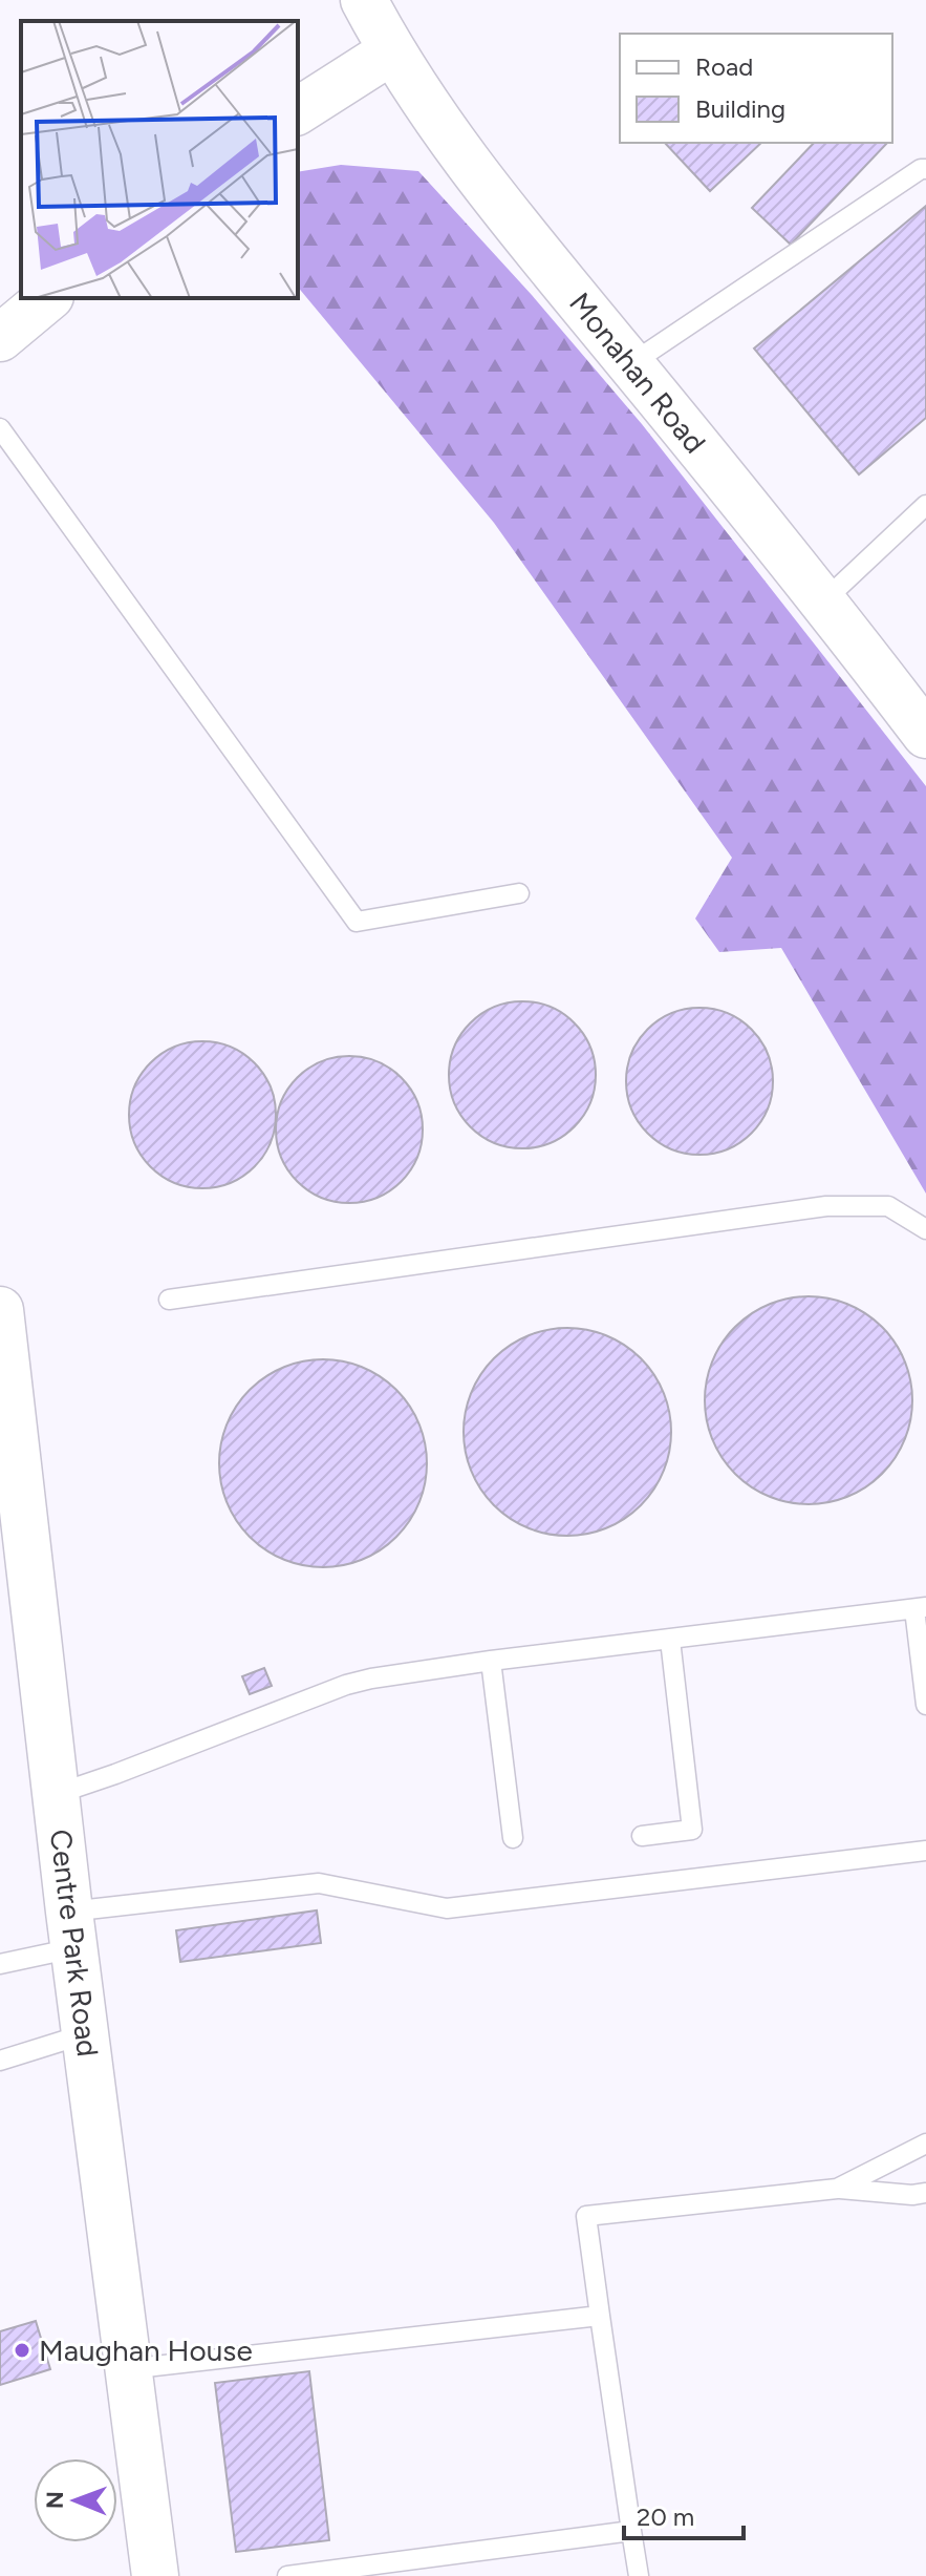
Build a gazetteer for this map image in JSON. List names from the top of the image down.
{
  "streets": {
    "street": ["Monahan Road", "Centre Park Road"]
  },
  "places": ["Maughan House"],
  "legend": ["Road", "Building"],
  "scale_bar": "20 m",
  "north": "left"
}
